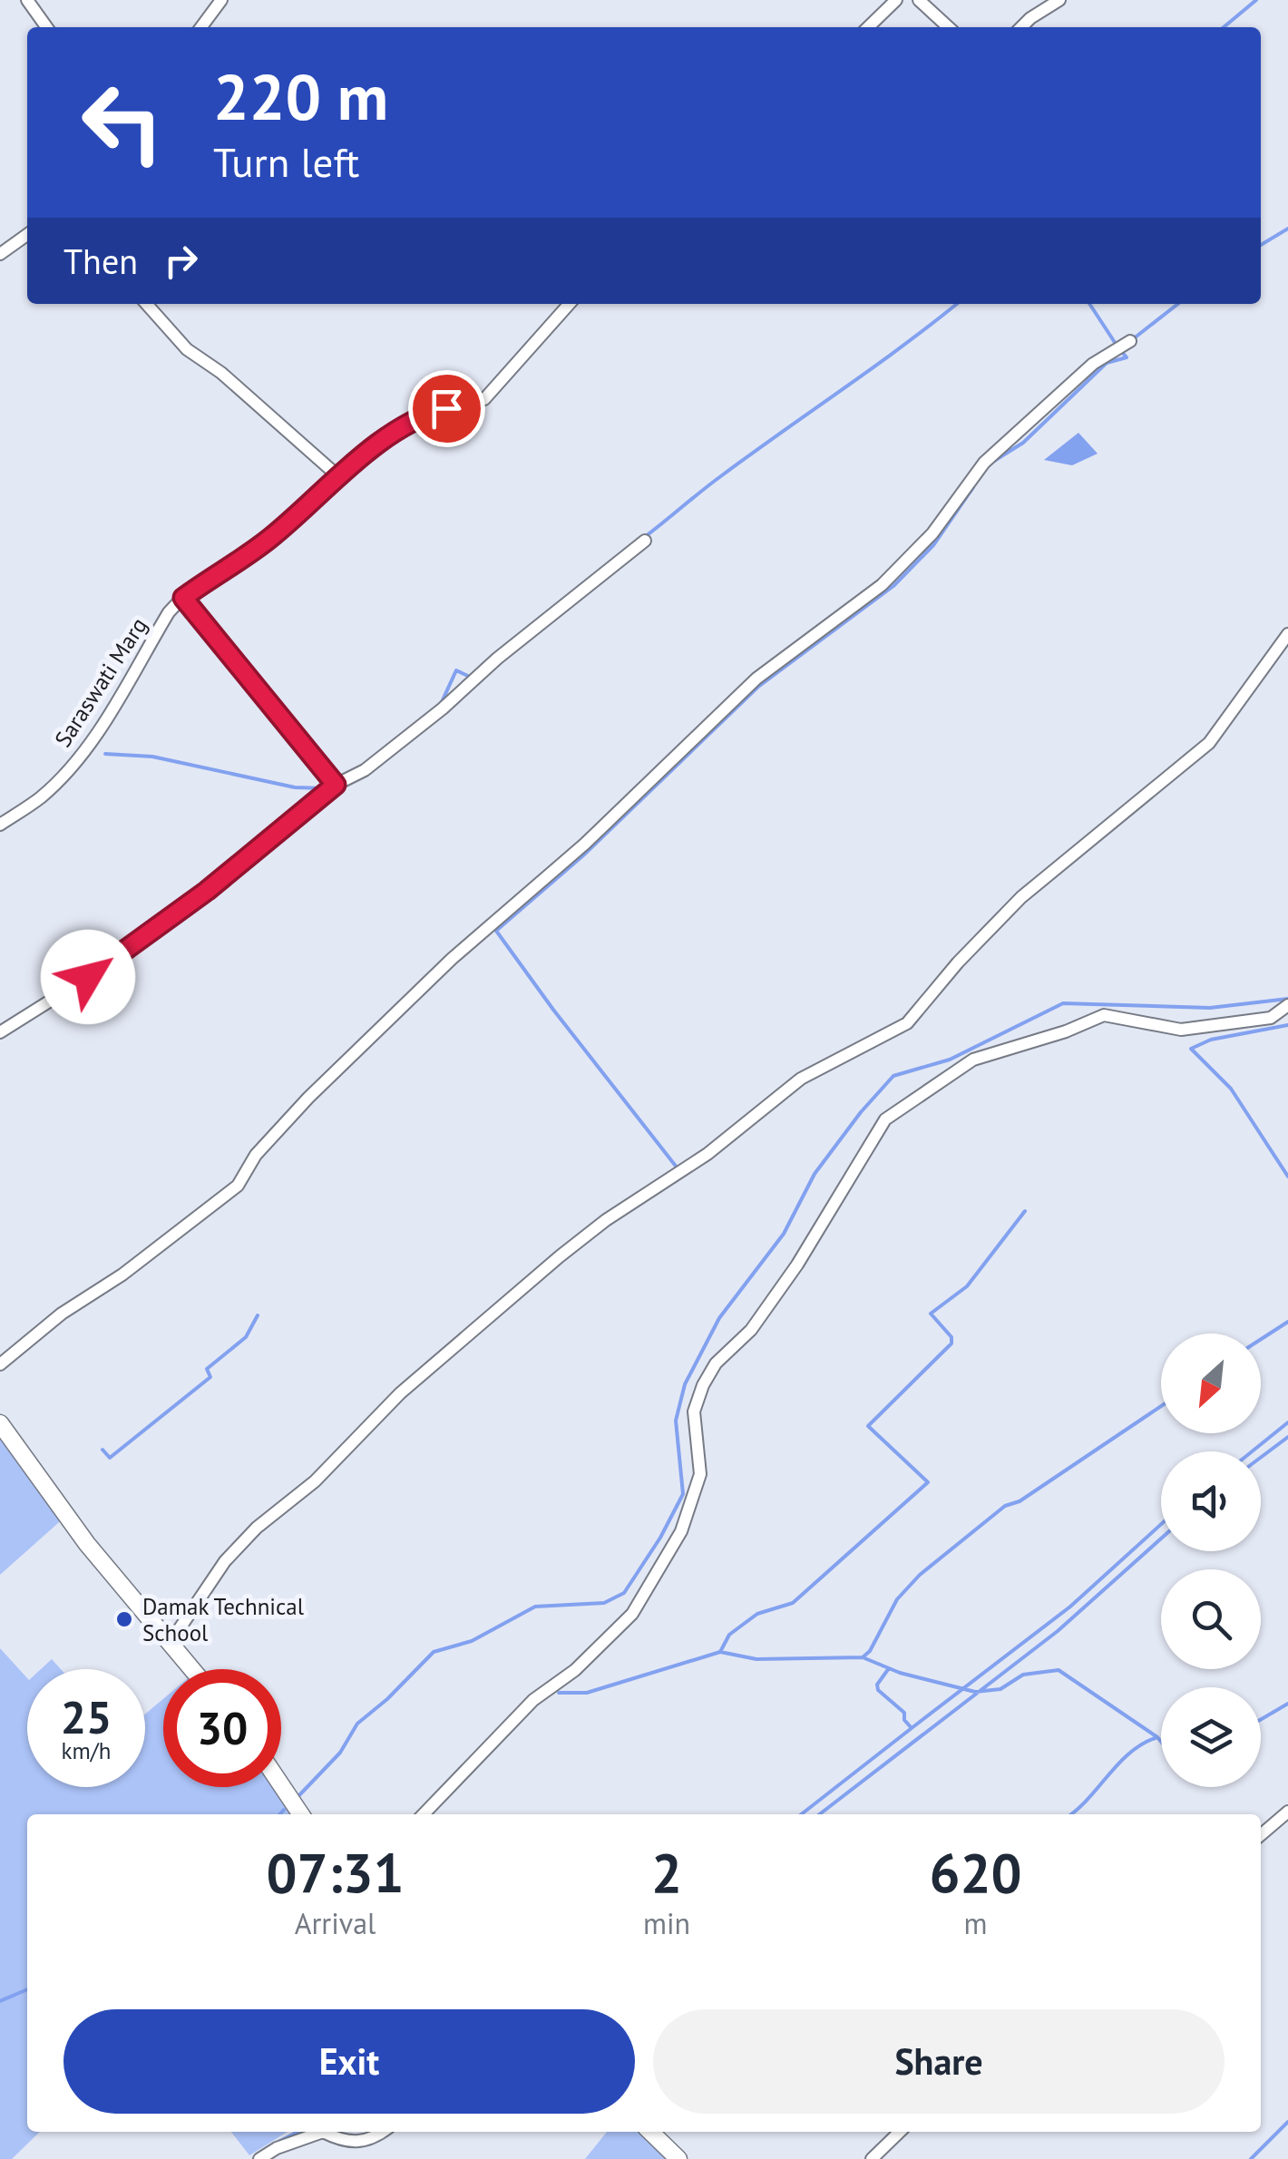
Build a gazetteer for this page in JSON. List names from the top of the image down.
{
  "streets": {
    "street": ["Saraswati Marg"]
  },
  "places": ["Damak Technical School"],
  "north": "bottom left",
  "page": {
    "turn": ["220 m", "Turn left"],
    "then": "Then",
    "speed": "25 km/h",
    "limit": "30",
    "eta": [
      "07:31",
      "Arrival",
      "2",
      "min",
      "620",
      "m"
    ],
    "buttons": ["Exit", "Share"]
  }
}
